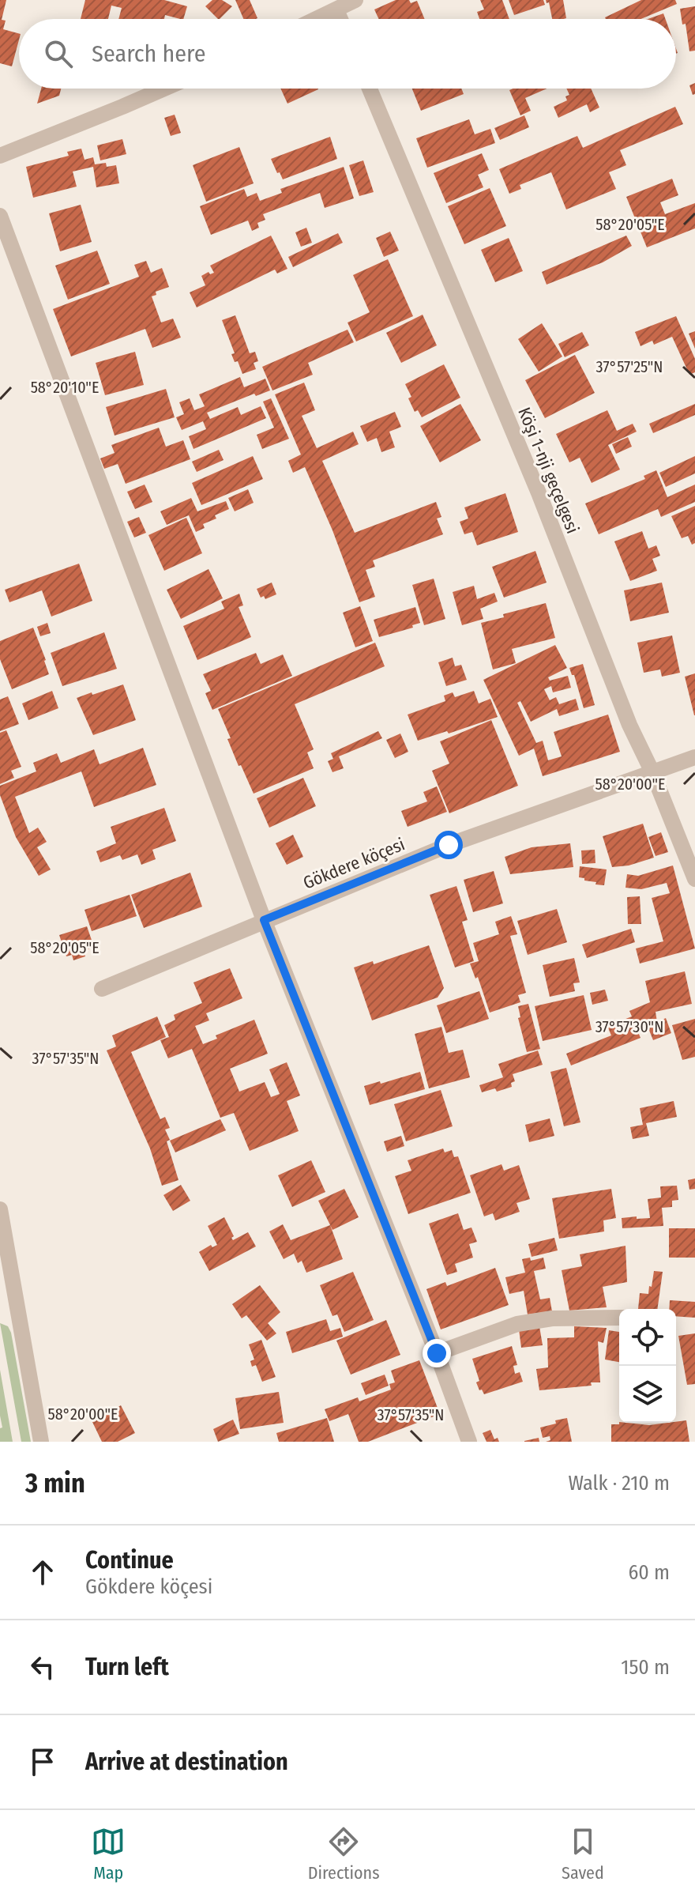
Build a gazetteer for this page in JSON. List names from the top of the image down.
{
  "streets": {
    "street": ["Köşi 1-nji geçelgesi", "Gökdere köçesi"]
  },
  "crossings": [
    ["Köşi 1-nji geçelgesi", "Gökdere köçesi"]
  ],
  "page": {
    "search": "Search here",
    "heading": ["3 min", "Walk · 210 m"],
    "list": [
      ["Continue", "Gökdere köçesi", "60 m"],
      ["Turn left", "150 m"],
      "Arrive at destination"
    ],
    "nav": ["Map", "Directions", "Saved"]
  },
  "coordinates": [
    "58°20'05\"E",
    "37°57'25\"N",
    "58°20'10\"E",
    "58°20'00\"E",
    "37°57'30\"N",
    "37°57'35\"N"
  ]
}
